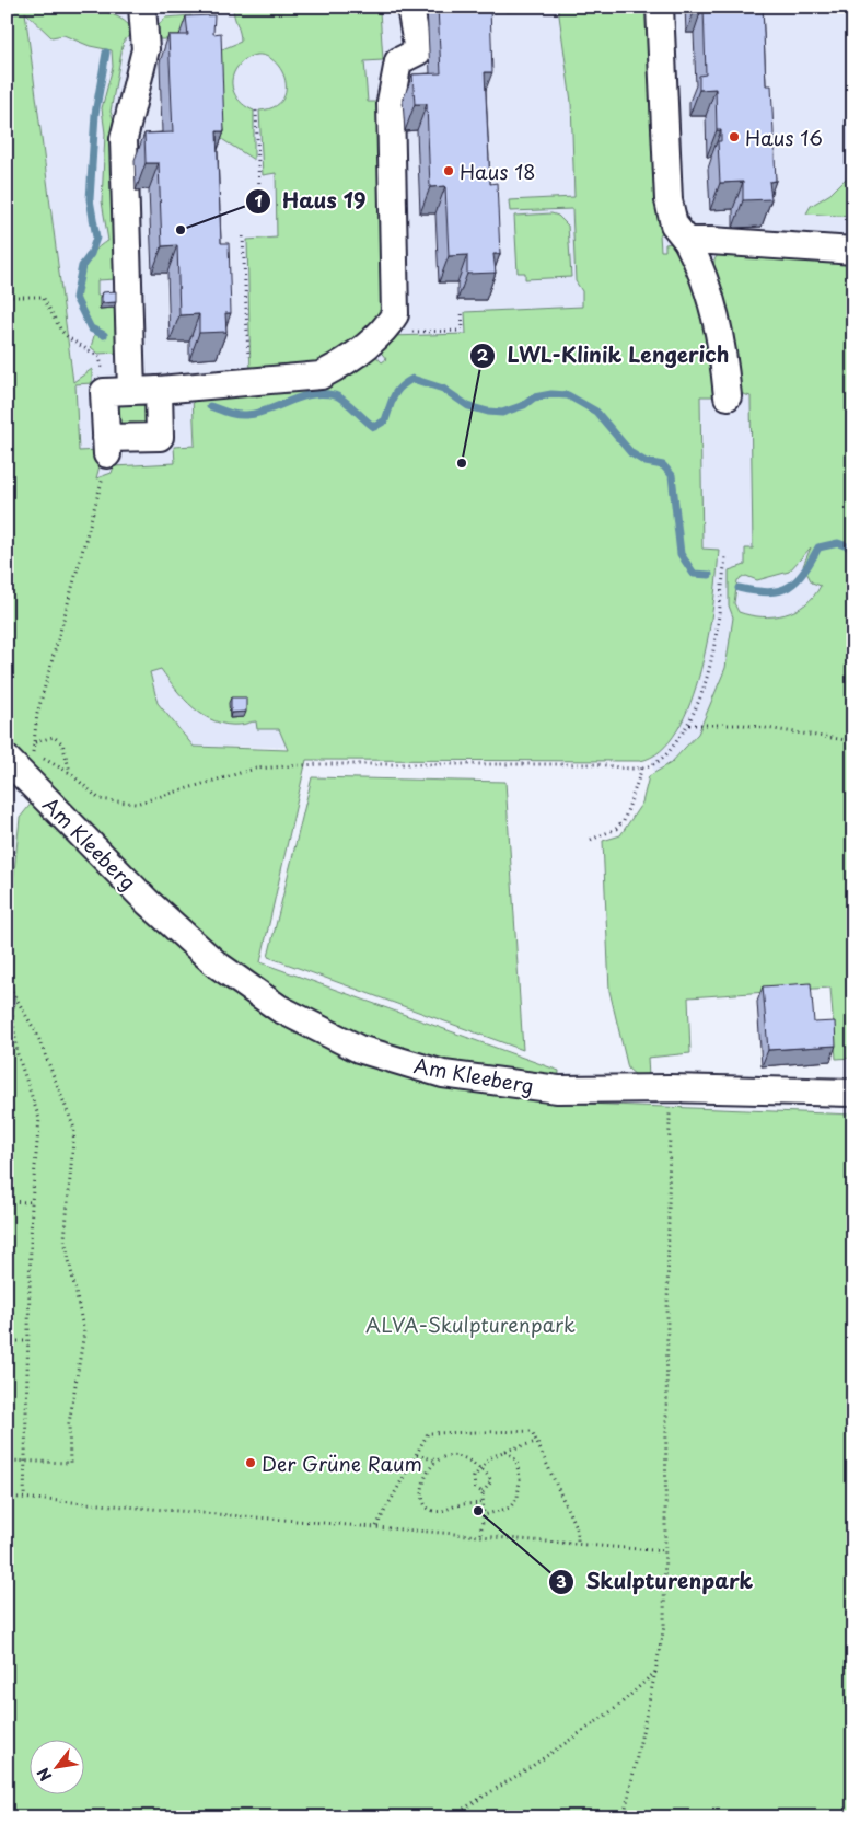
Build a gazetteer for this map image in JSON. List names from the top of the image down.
{
  "streets": {
    "street": ["Am Kleeberg"]
  },
  "parks": ["ALVA-Skulpturenpark"],
  "places": [
    "Haus 16",
    "Haus 18",
    "Haus 19",
    "LWL-Klinik Lengerich",
    "Der Grüne Raum",
    "Skulpturenpark"
  ],
  "north": "bottom left"
}
